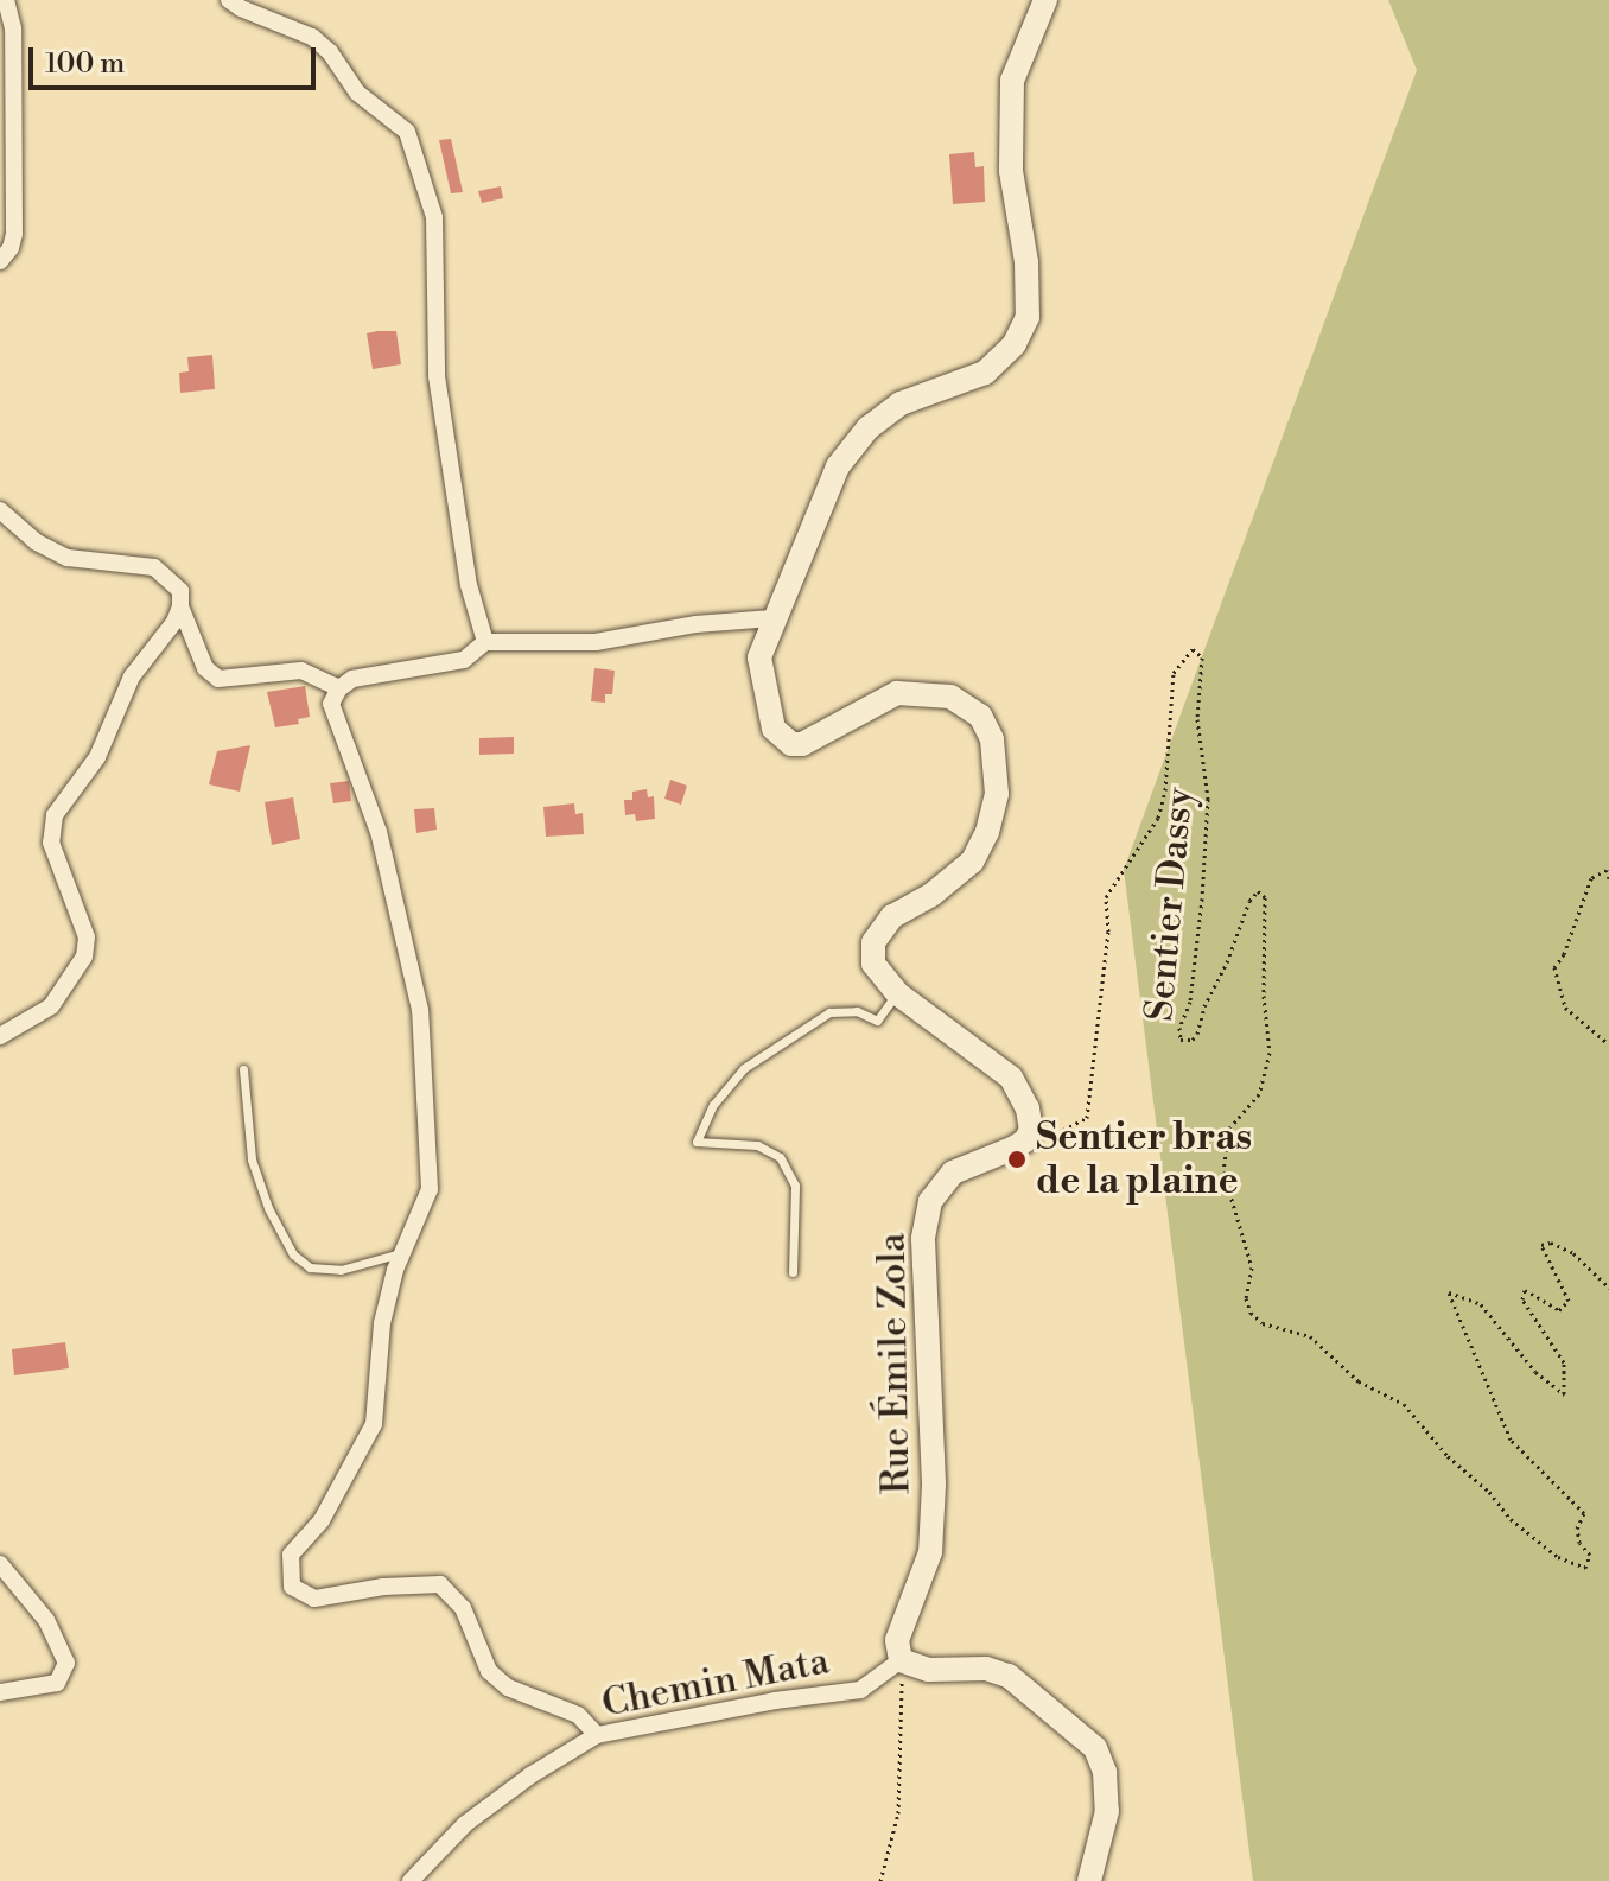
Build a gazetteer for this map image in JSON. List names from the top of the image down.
{
  "streets": {
    "main road": ["Rue Émile Zola"],
    "street": ["Chemin Mata"],
    "path": ["Sentier Dassy"]
  },
  "crossings": [
    ["Rue Émile Zola", "Chemin Mata"]
  ],
  "places": ["Sentier bras de la plaine"],
  "scale_bar": "100 m"
}
